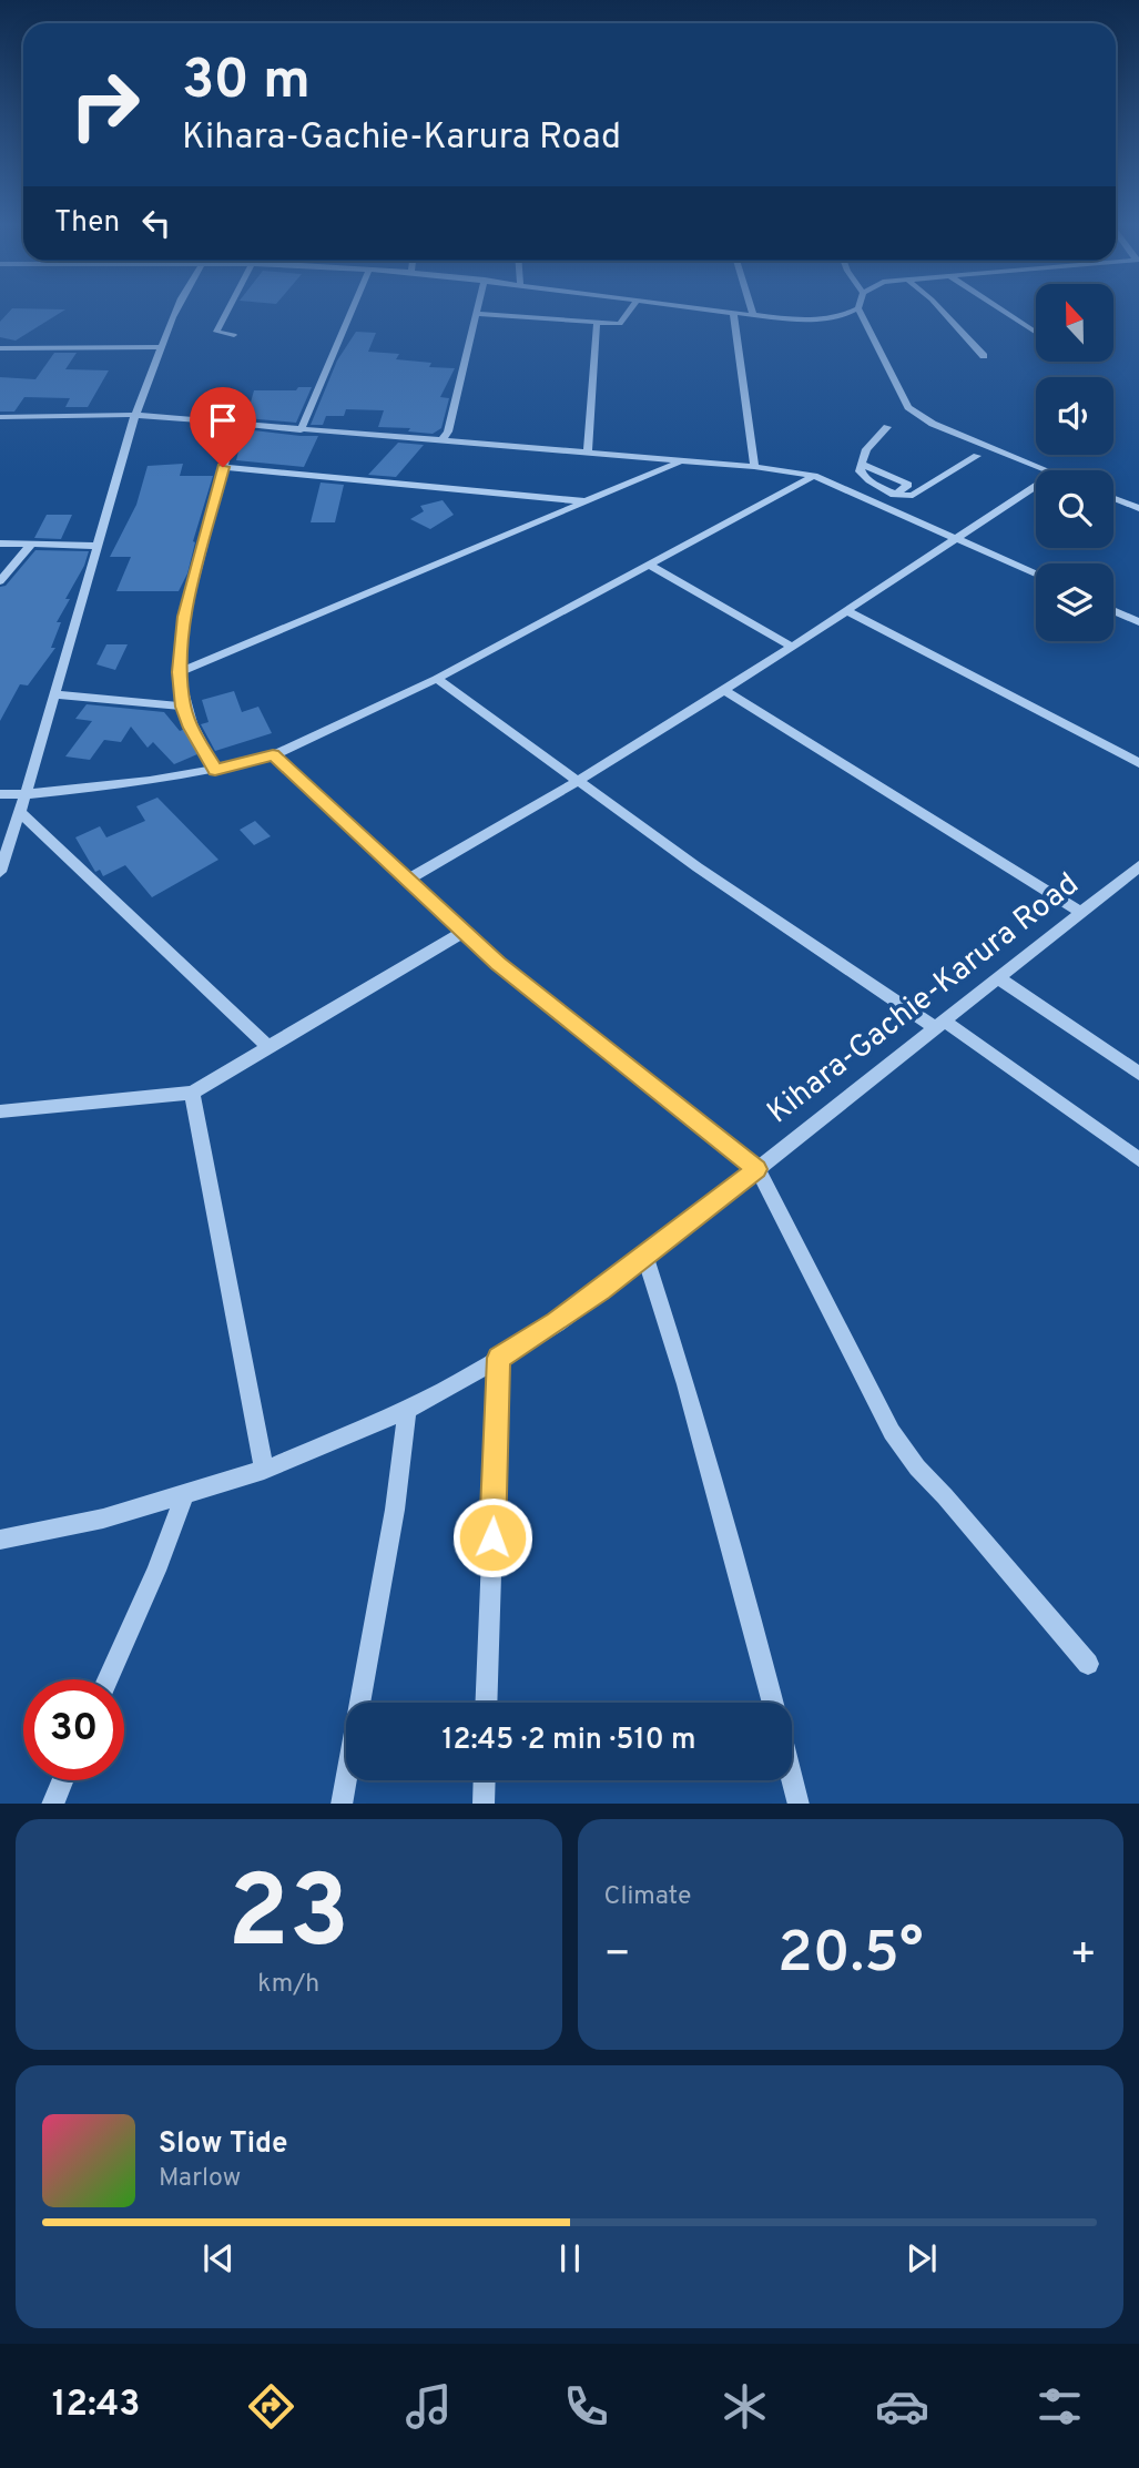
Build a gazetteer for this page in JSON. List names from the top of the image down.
{
  "streets": {
    "street": ["Kihara-Gachie-Karura Road"]
  },
  "north": "top",
  "page": {
    "turn": ["30 m", "Kihara-Gachie-Karura Road"],
    "then": "Then",
    "limit": "30",
    "trip": "12:45 · 2 min · 510 m",
    "tile": [
      ["23", "km/h"],
      "Climate"
    ],
    "heat": ["−", "20.5°", "+"],
    "song": ["Slow Tide", "Marlow"],
    "tabs": "12:43"
  }
}
